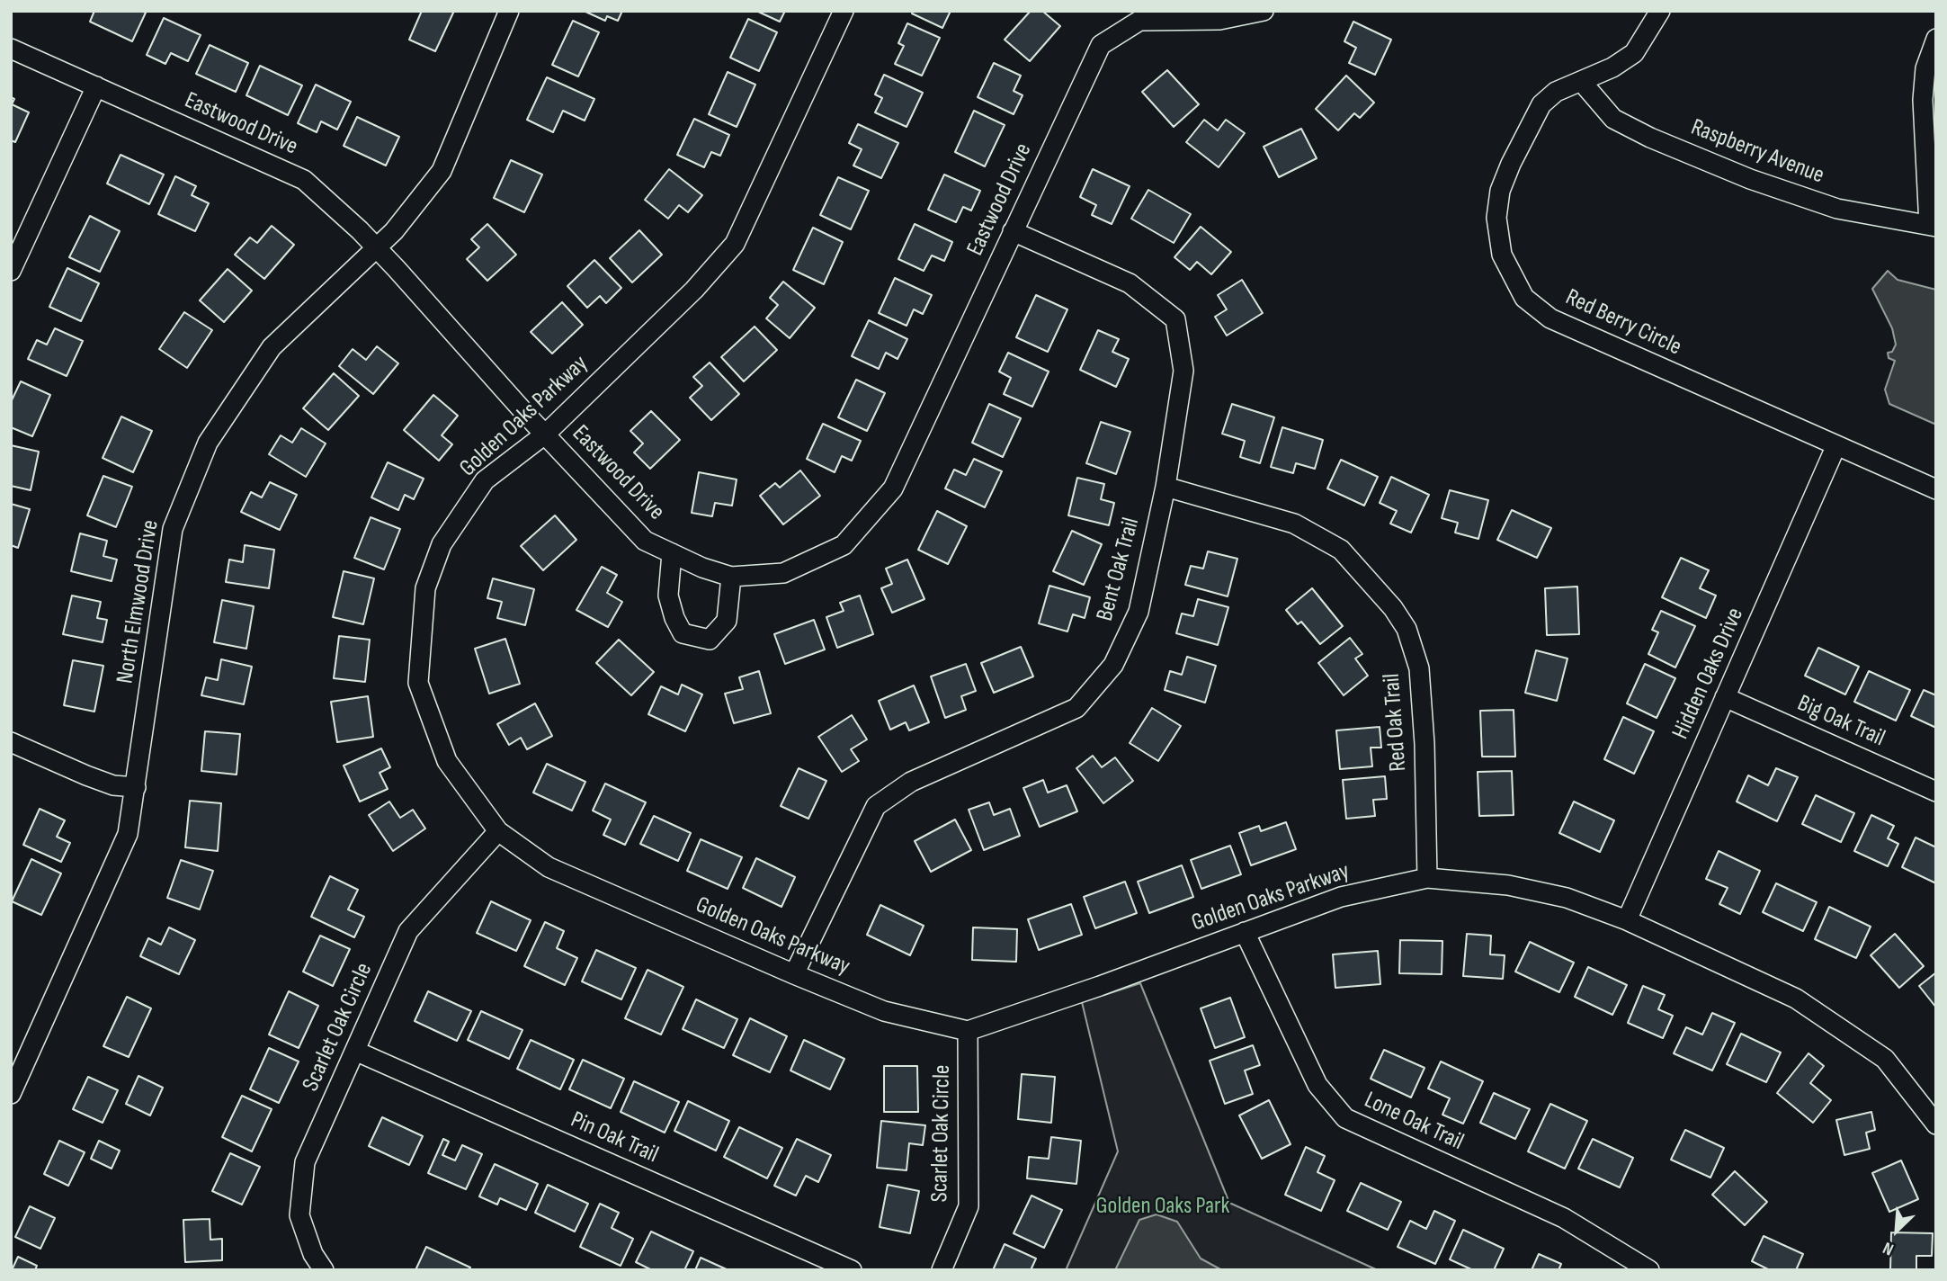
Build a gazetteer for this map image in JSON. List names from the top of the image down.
{
  "streets": {
    "street": [
      "Eastwood Drive",
      "Raspberry Avenue",
      "Red Berry Circle",
      "Golden Oaks Parkway",
      "Bent Oak Trail",
      "North Elmwood Drive",
      "Hidden Oaks Drive",
      "Big Oak Trail",
      "Red Oak Trail",
      "Scarlet Oak Circle",
      "Lone Oak Trail",
      "Pin Oak Trail"
    ]
  },
  "crossings": [
    ["Eastwood Drive", "Golden Oaks Parkway"],
    ["Eastwood Drive", "Bent Oak Trail"],
    ["Eastwood Drive", "North Elmwood Drive"],
    ["Raspberry Avenue", "Red Berry Circle"],
    ["Red Berry Circle", "Hidden Oaks Drive"],
    ["Golden Oaks Parkway", "Bent Oak Trail"],
    ["Golden Oaks Parkway", "Hidden Oaks Drive"],
    ["Golden Oaks Parkway", "Red Oak Trail"],
    ["Golden Oaks Parkway", "Scarlet Oak Circle"],
    ["Golden Oaks Parkway", "Lone Oak Trail"],
    ["Bent Oak Trail", "Red Oak Trail"],
    ["Hidden Oaks Drive", "Big Oak Trail"],
    ["Scarlet Oak Circle", "Pin Oak Trail"]
  ],
  "parks": ["Golden Oaks Park"],
  "north": "bottom left"
}
